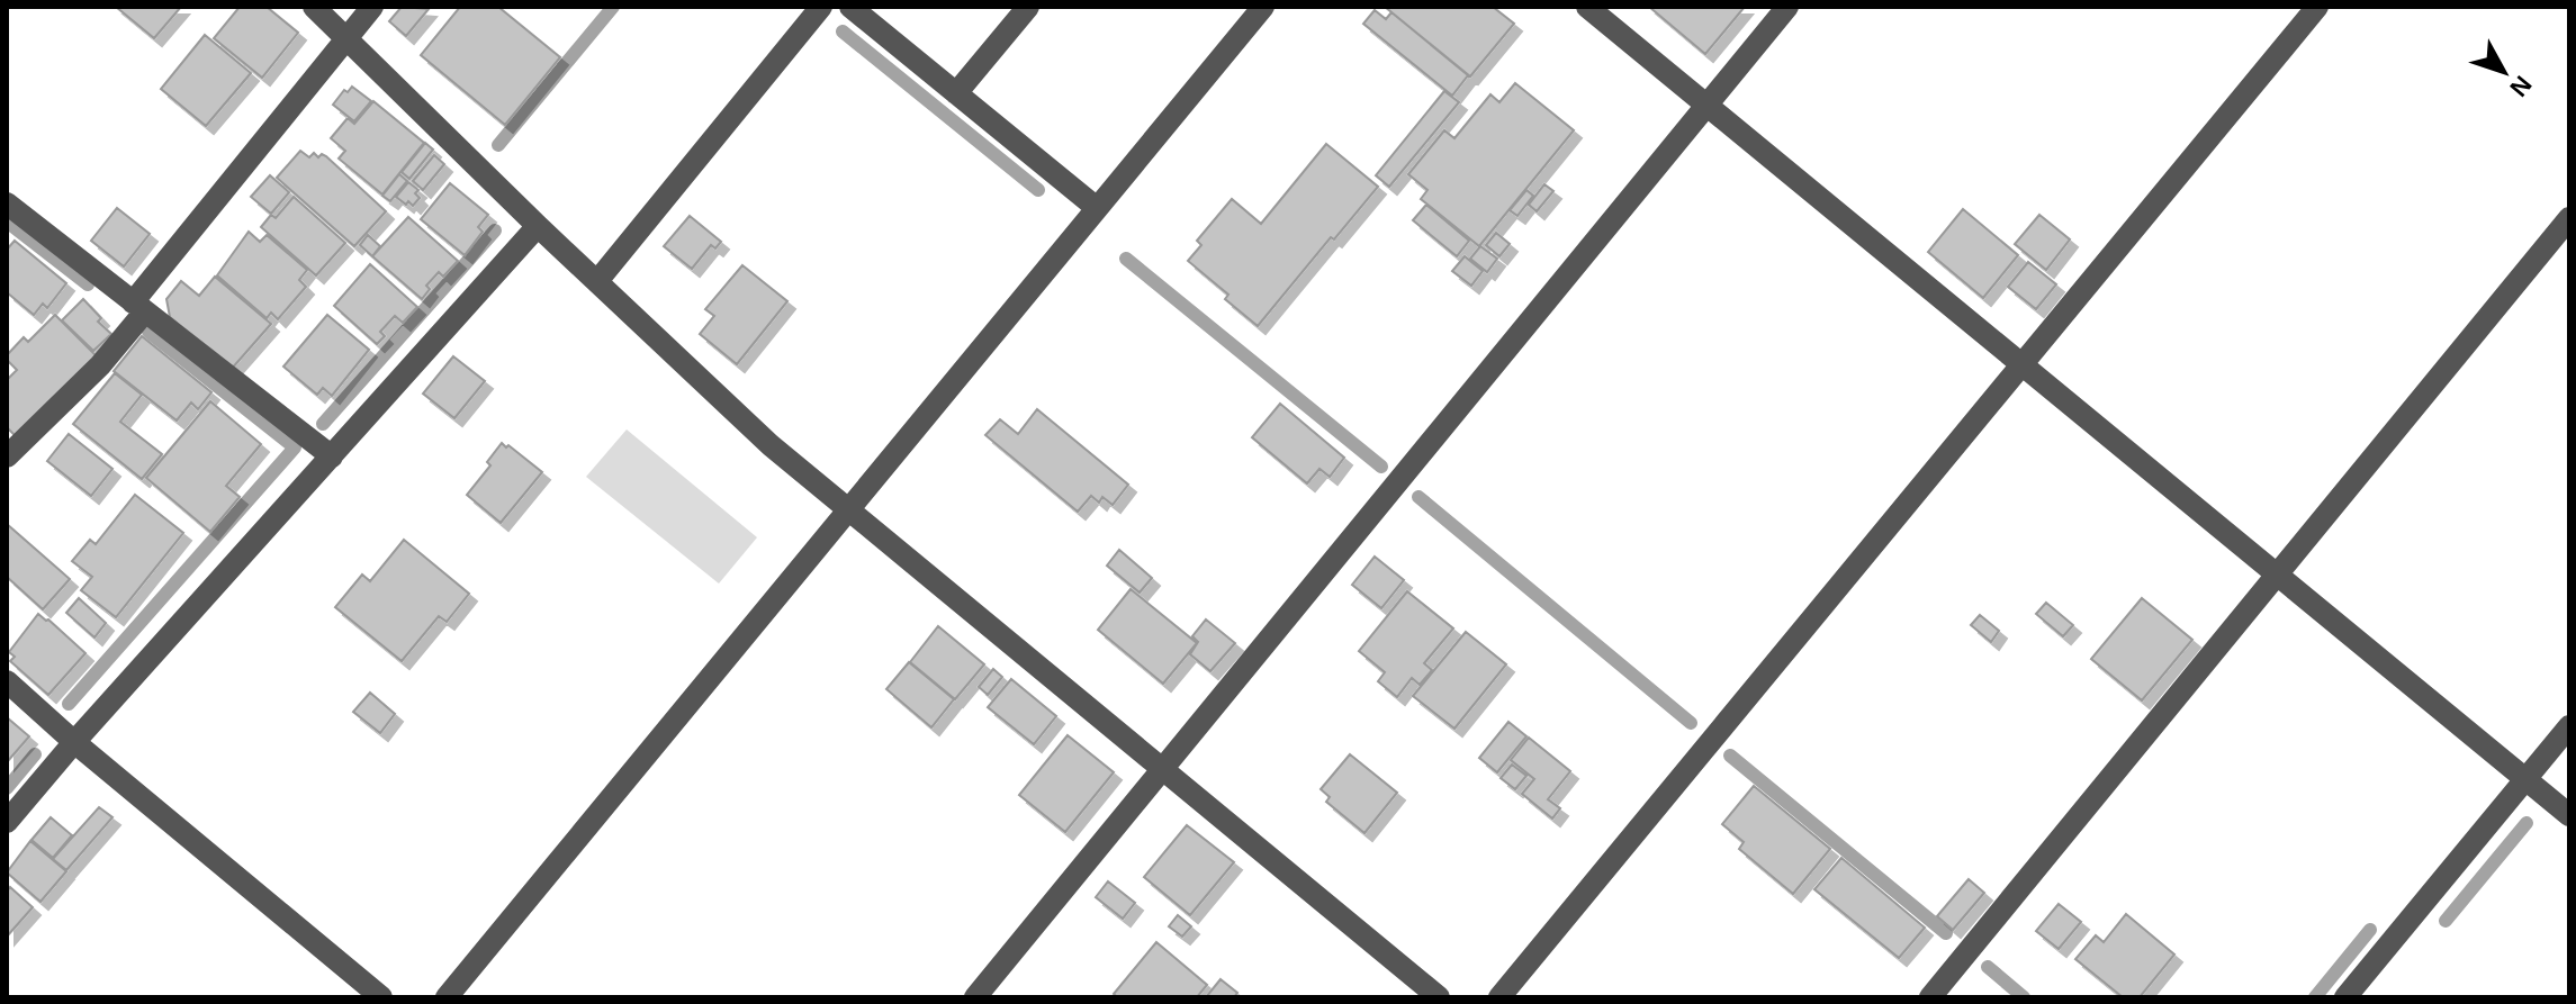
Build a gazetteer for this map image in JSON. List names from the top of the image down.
{
  "north": "bottom right"
}
